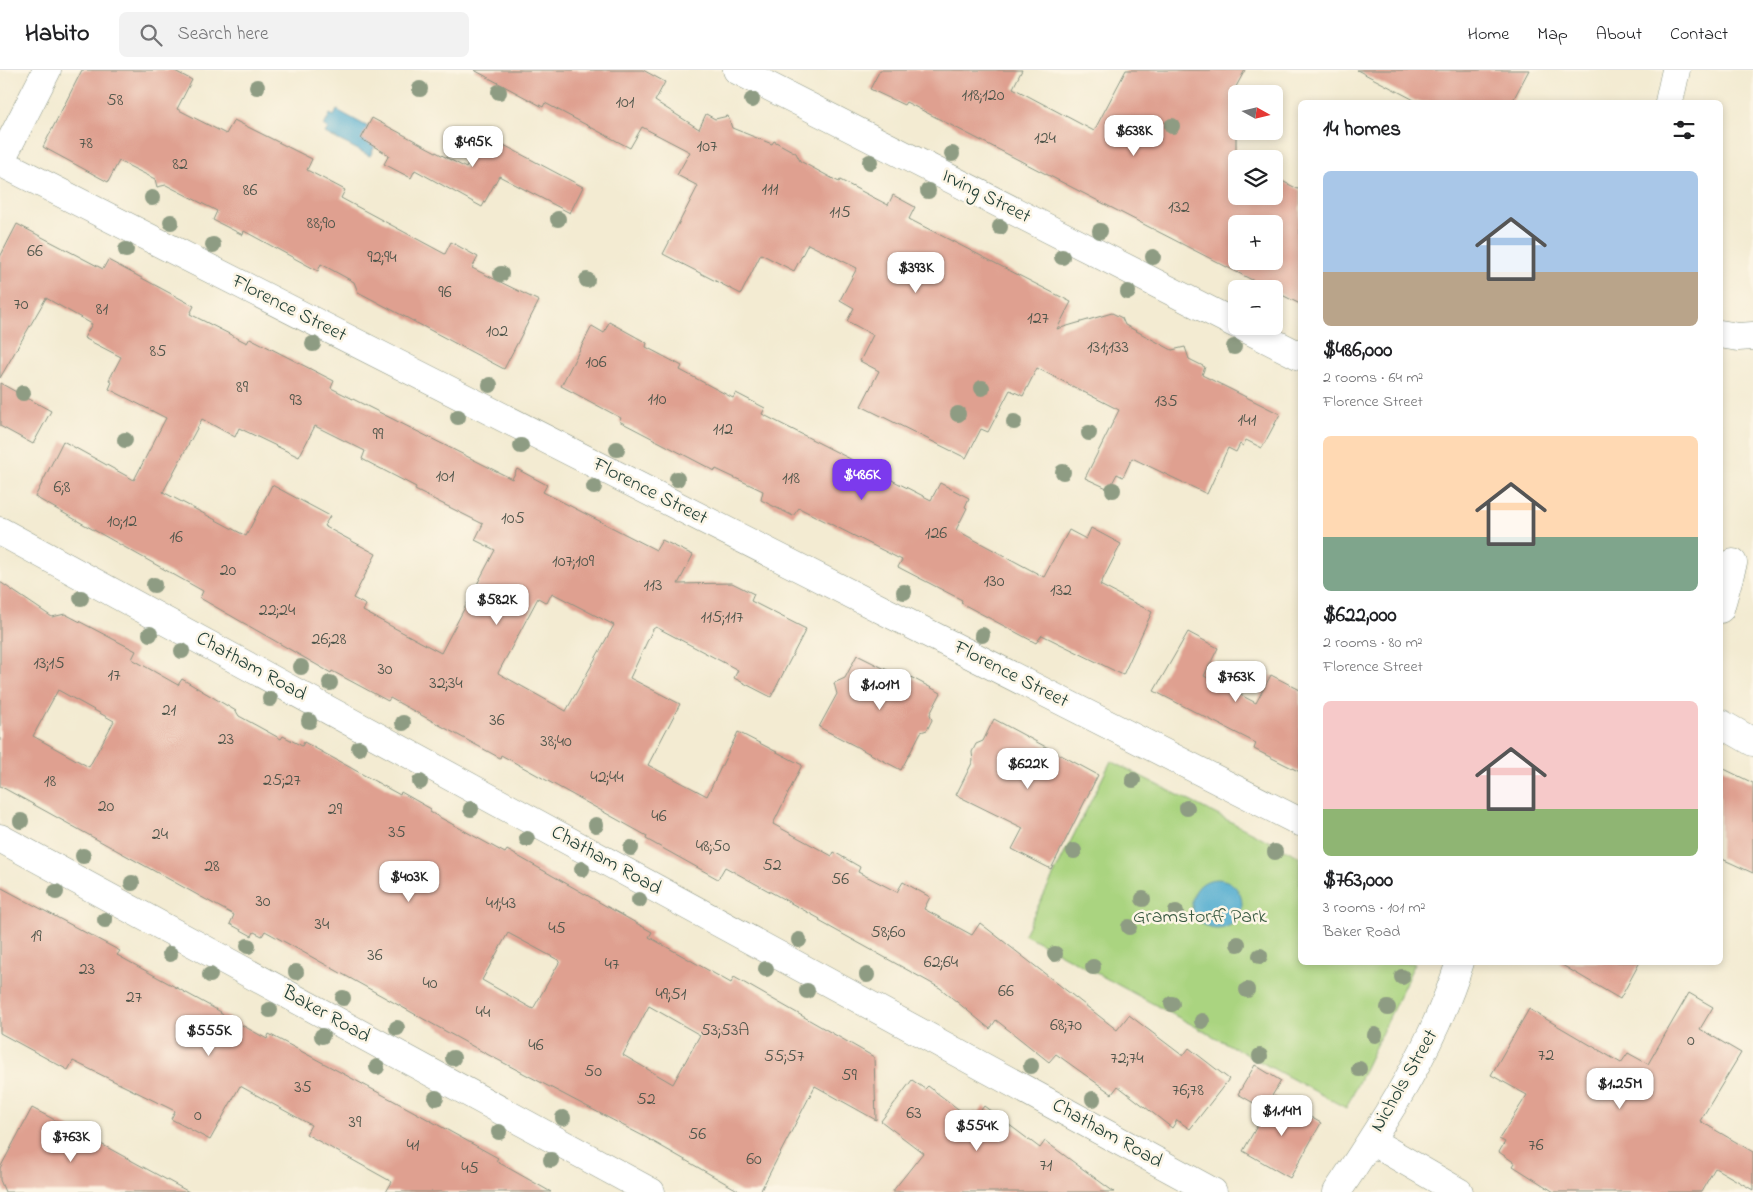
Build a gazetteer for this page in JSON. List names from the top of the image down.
{
  "streets": {
    "street": [
      "Irving Street",
      "Florence Street",
      "Chatham Road",
      "Baker Road",
      "Nichols Street"
    ]
  },
  "parks": ["Gramstorff Park"],
  "house_numbers": [
    "118;120",
    "58",
    "101",
    "124",
    "78",
    "107",
    "82",
    "111",
    "86",
    "132",
    "115",
    "88;90",
    "66",
    "92;94",
    "96",
    "70",
    "81",
    "127",
    "102",
    "131;133",
    "85",
    "106",
    "89",
    "110",
    "93",
    "135",
    "141",
    "112",
    "99",
    "101",
    "118",
    "6;8",
    "105",
    "10;12",
    "126",
    "16",
    "107;109",
    "20",
    "130",
    "113",
    "132",
    "22;24",
    "115;117",
    "26;28",
    "13;15",
    "30",
    "17",
    "32;34",
    "21",
    "36",
    "23",
    "38;40",
    "42;44",
    "25;27",
    "18",
    "20",
    "29",
    "46",
    "35",
    "24",
    "48;50",
    "52",
    "28",
    "56",
    "30",
    "41;43",
    "34",
    "45",
    "58;60",
    "19",
    "36",
    "62;64",
    "47",
    "23",
    "40",
    "66",
    "49;51",
    "27",
    "44",
    "68;70",
    "53;53A",
    "0",
    "46",
    "72",
    "55;57",
    "72;74",
    "50",
    "59",
    "35",
    "76;78",
    "52",
    "63",
    "0",
    "39",
    "56",
    "41",
    "76",
    "60",
    "71",
    "45"
  ],
  "north": "right",
  "page": {
    "header": "Habito",
    "search": "Search here",
    "nav": [
      "Home",
      "Map",
      "About",
      "Contact"
    ],
    "map_buttons": ["+", "−"],
    "heading": "14 homes",
    "price": [
      "$638K",
      "$495K",
      "$393K",
      "$486K",
      "$582K",
      "$763K",
      "$1.01M",
      "$622K",
      "$403K",
      "$555K",
      "$1.25M",
      "$1.14M",
      "$554K",
      "$763K"
    ],
    "list": [
      {
        "name": "$486,000",
        "note": "2 rooms · 64 m² · Florence Street"
      },
      {
        "name": "$622,000",
        "note": "2 rooms · 80 m² · Florence Street"
      },
      {
        "name": "$763,000",
        "note": "3 rooms · 101 m² · Baker Road"
      }
    ]
  }
}
